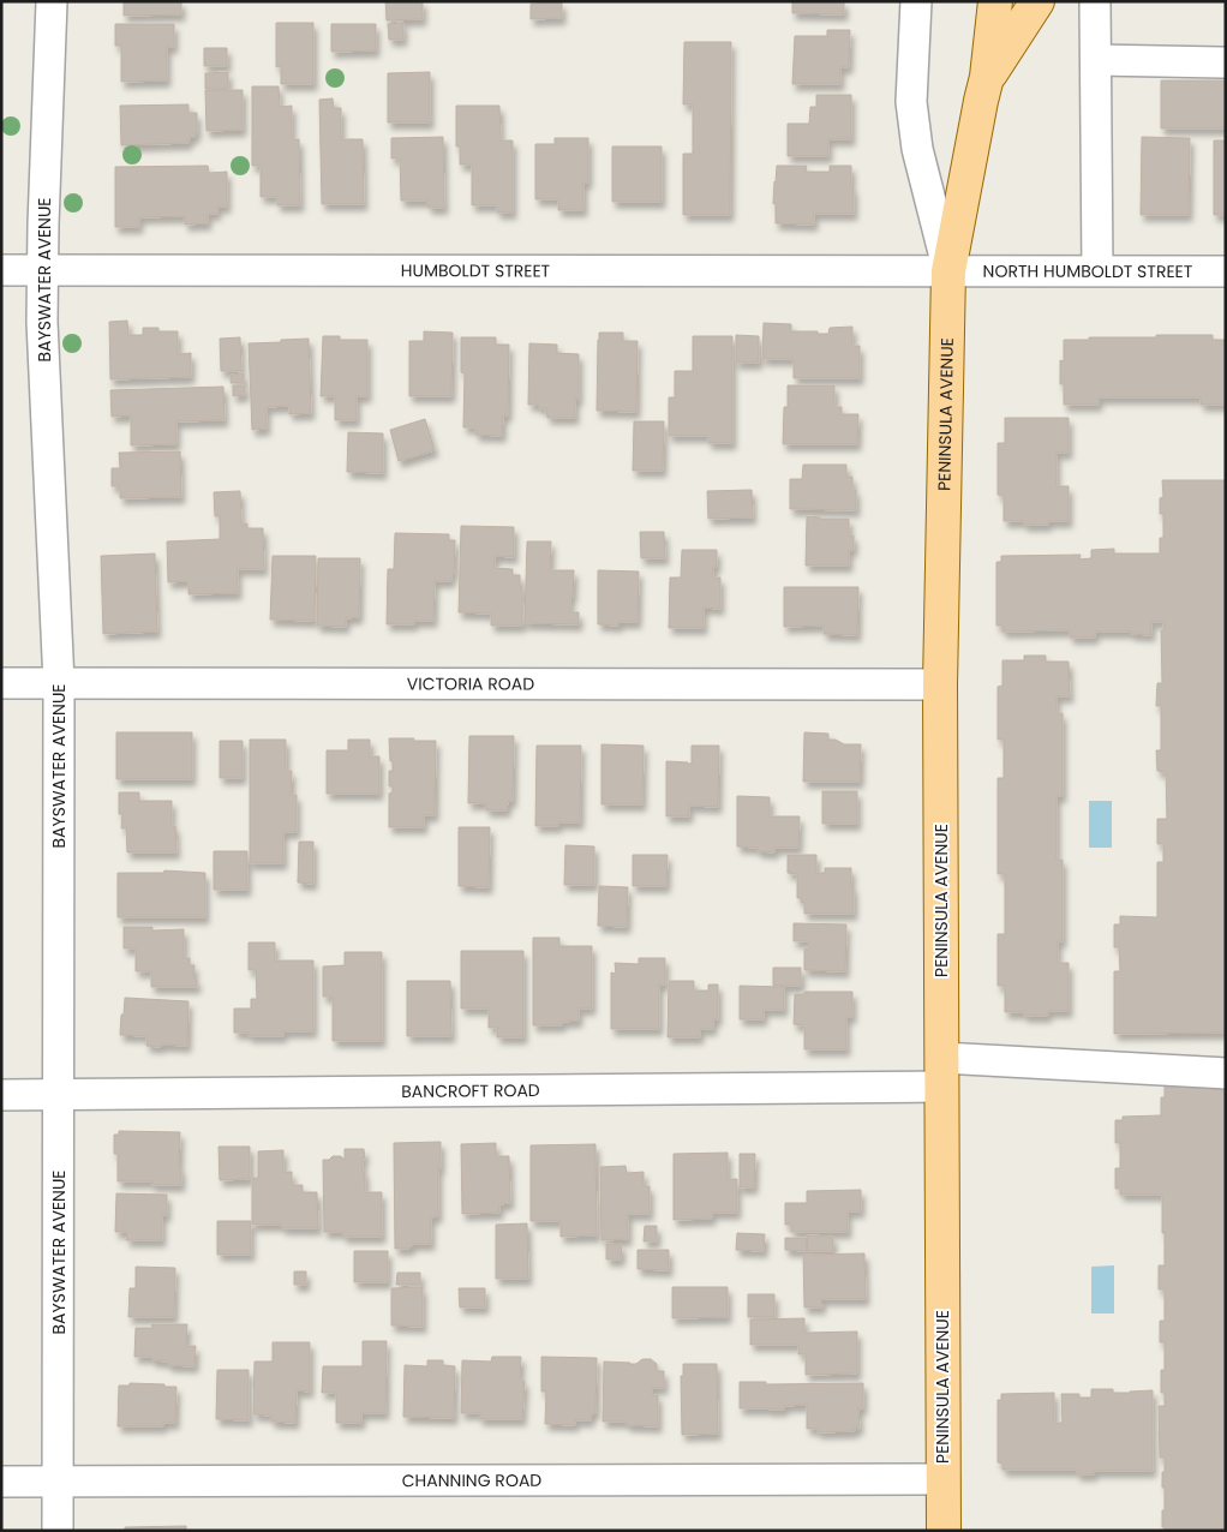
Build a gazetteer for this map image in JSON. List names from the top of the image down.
{
  "streets": {
    "main road": ["PENINSULA AVENUE"],
    "street": [
      "HUMBOLDT STREET",
      "NORTH HUMBOLDT STREET",
      "BAYSWATER AVENUE",
      "VICTORIA ROAD",
      "BANCROFT ROAD",
      "CHANNING ROAD"
    ]
  },
  "crossings": [
    ["HUMBOLDT STREET", "NORTH HUMBOLDT STREET"],
    ["HUMBOLDT STREET", "BAYSWATER AVENUE"],
    ["HUMBOLDT STREET", "PENINSULA AVENUE"],
    ["NORTH HUMBOLDT STREET", "PENINSULA AVENUE"],
    ["BAYSWATER AVENUE", "VICTORIA ROAD"],
    ["BAYSWATER AVENUE", "BANCROFT ROAD"],
    ["BAYSWATER AVENUE", "CHANNING ROAD"],
    ["PENINSULA AVENUE", "VICTORIA ROAD"],
    ["PENINSULA AVENUE", "BANCROFT ROAD"],
    ["PENINSULA AVENUE", "CHANNING ROAD"]
  ]
}
